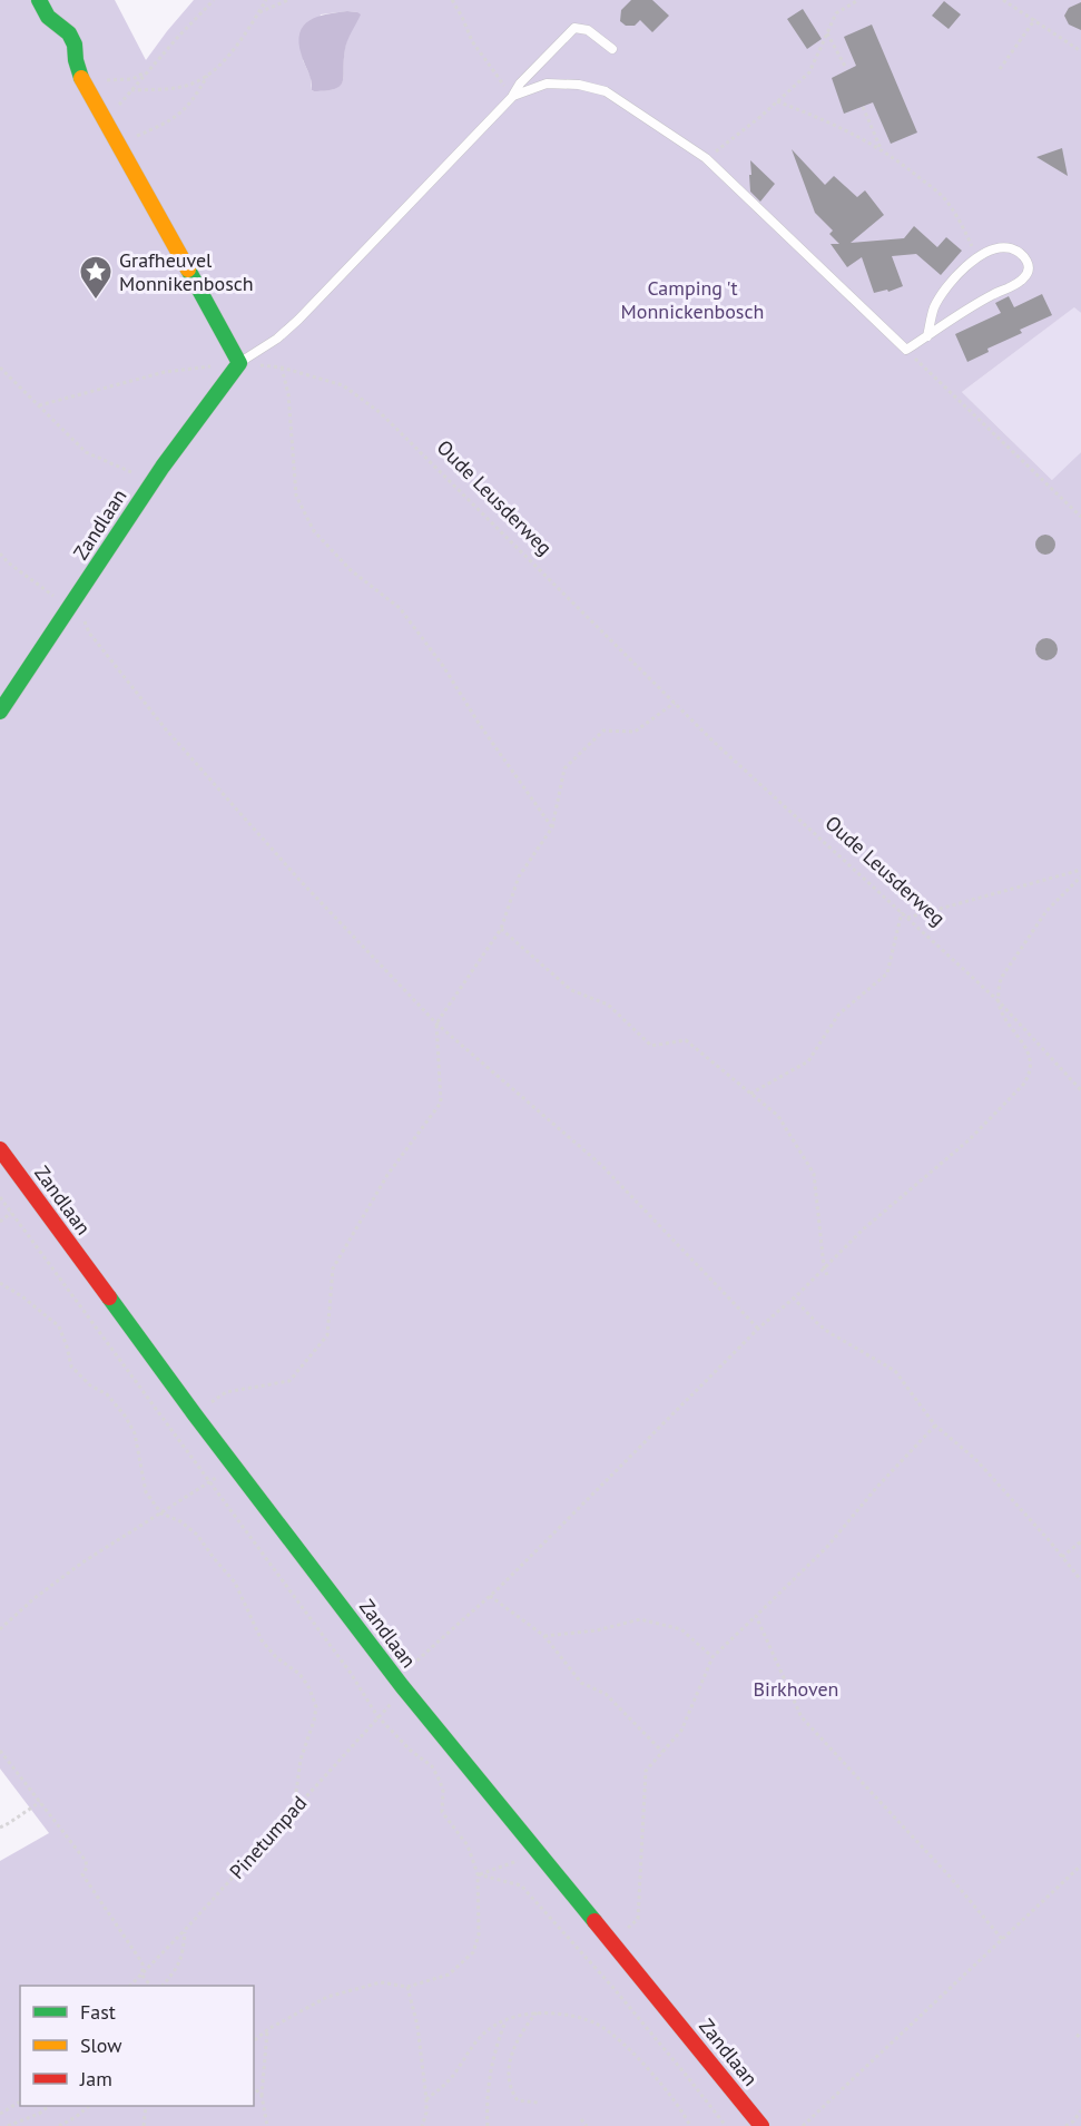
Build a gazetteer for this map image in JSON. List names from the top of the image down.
{
  "streets": {
    "street": ["Zandlaan"],
    "path": ["Oude Leusderweg", "Pinetumpad"]
  },
  "crossings": [
    ["Oude Leusderweg", "Zandlaan"],
    ["Oude Leusderweg", "Pinetumpad"],
    ["Zandlaan", "Pinetumpad"]
  ],
  "parks": ["Camping 't Monnickenbosch", "Birkhoven"],
  "places": {
    "place": ["Grafheuvel Monnikenbosch"]
  },
  "legend": ["Fast", "Slow", "Jam"]
}
